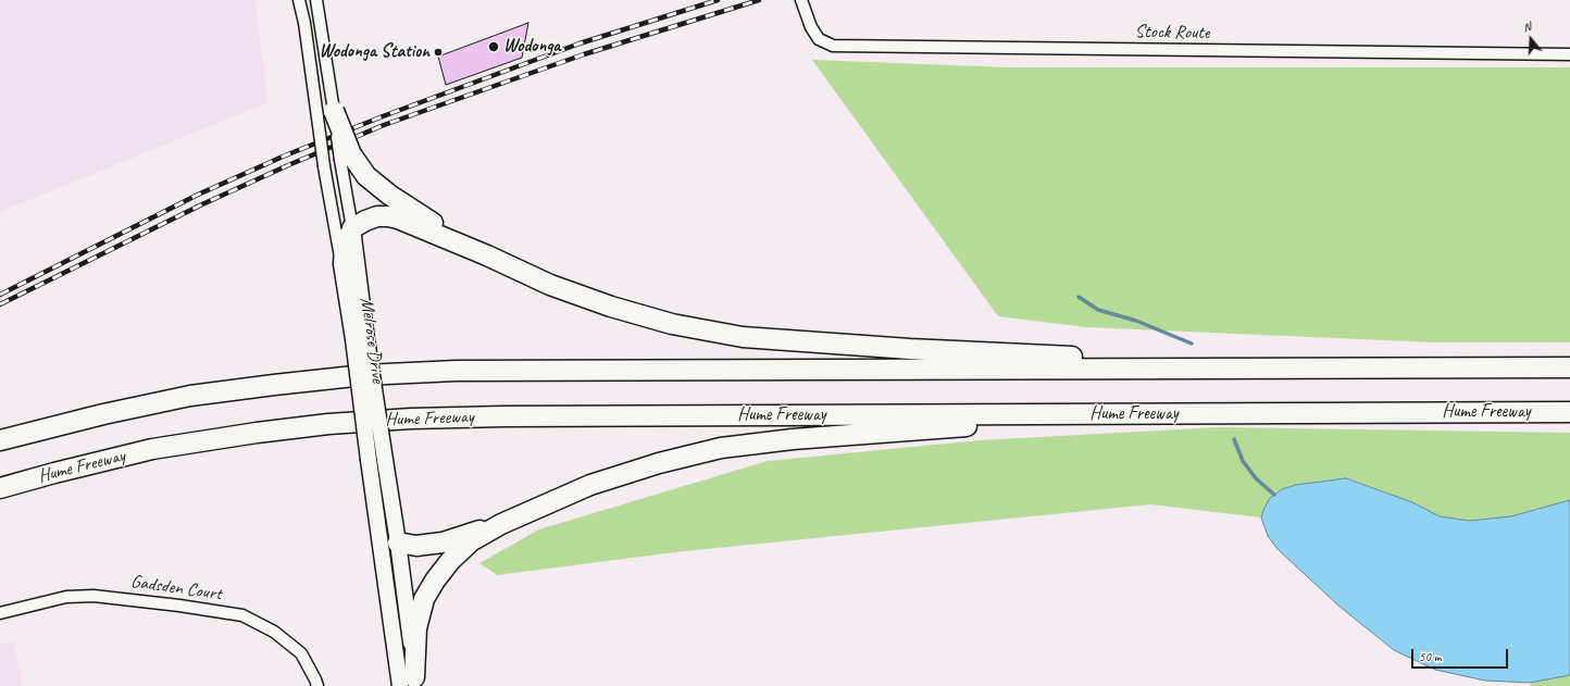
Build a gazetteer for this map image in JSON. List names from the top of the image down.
{
  "streets": {
    "highway": ["Hume Freeway"],
    "main road": ["Melrose Drive"],
    "street": ["Stock Route", "Gadsden Court"]
  },
  "places": ["Wodonga", "Wodonga Station"],
  "scale_bar": "50 m",
  "north": "top"
}
